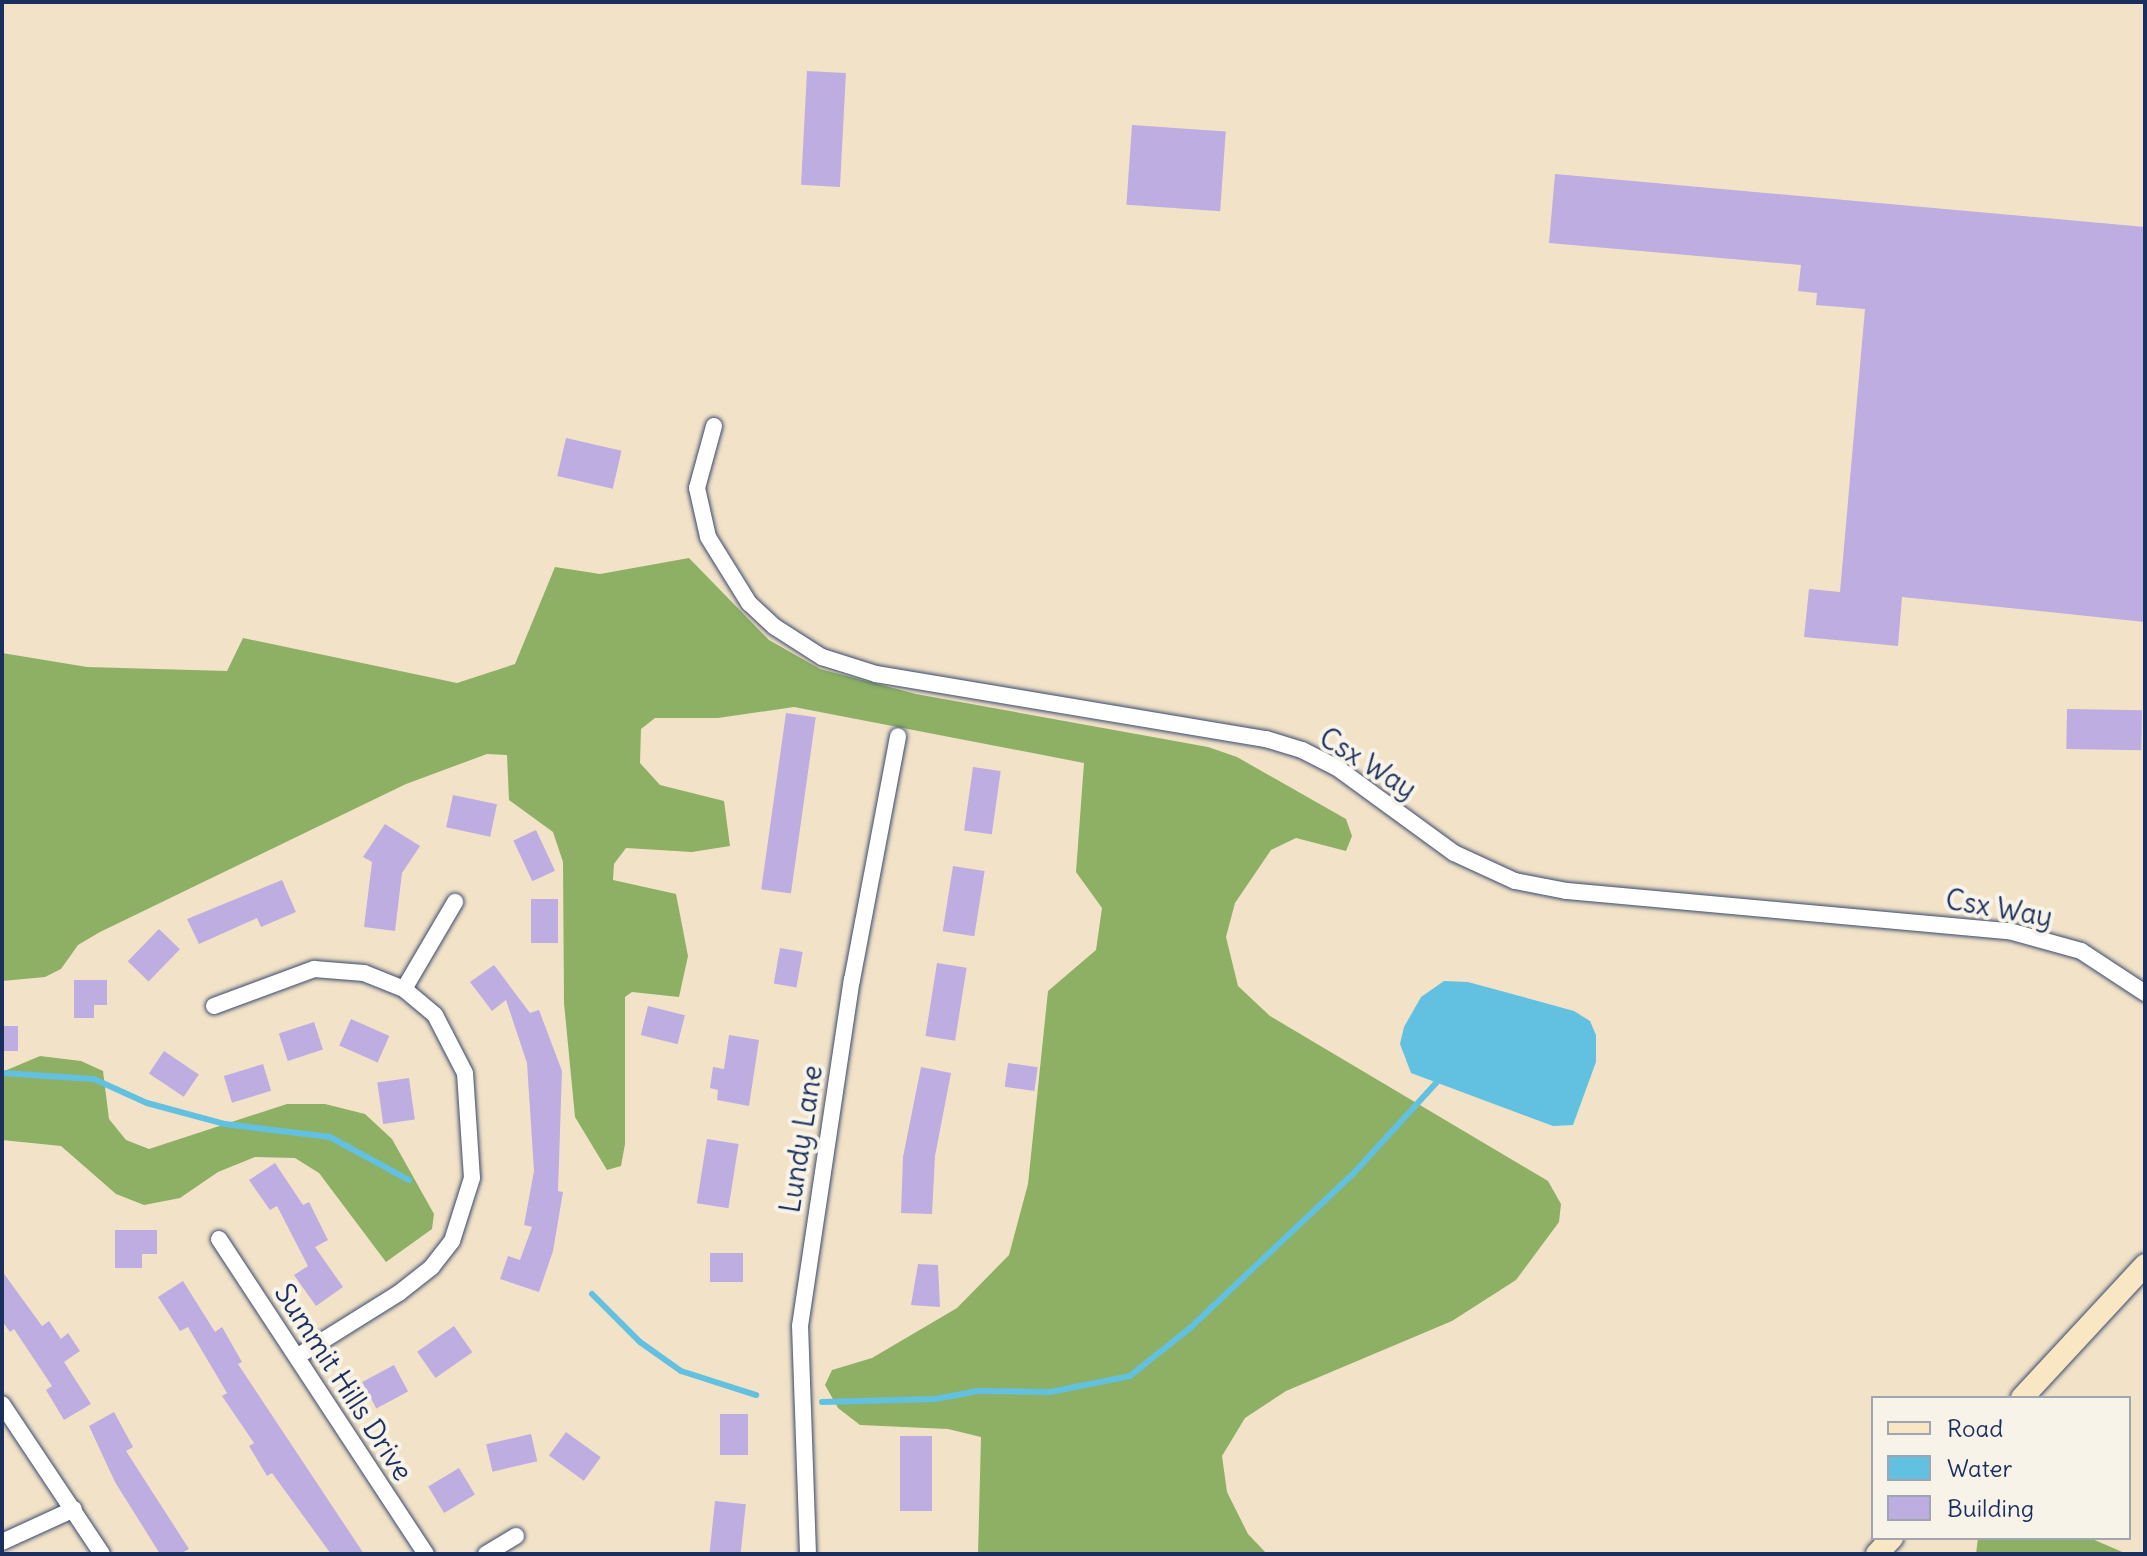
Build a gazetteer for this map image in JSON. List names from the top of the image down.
{
  "streets": {
    "street": ["Csx Way", "Lundy Lane", "Summit Hills Drive"]
  },
  "legend": ["Road", "Water", "Building"]
}
